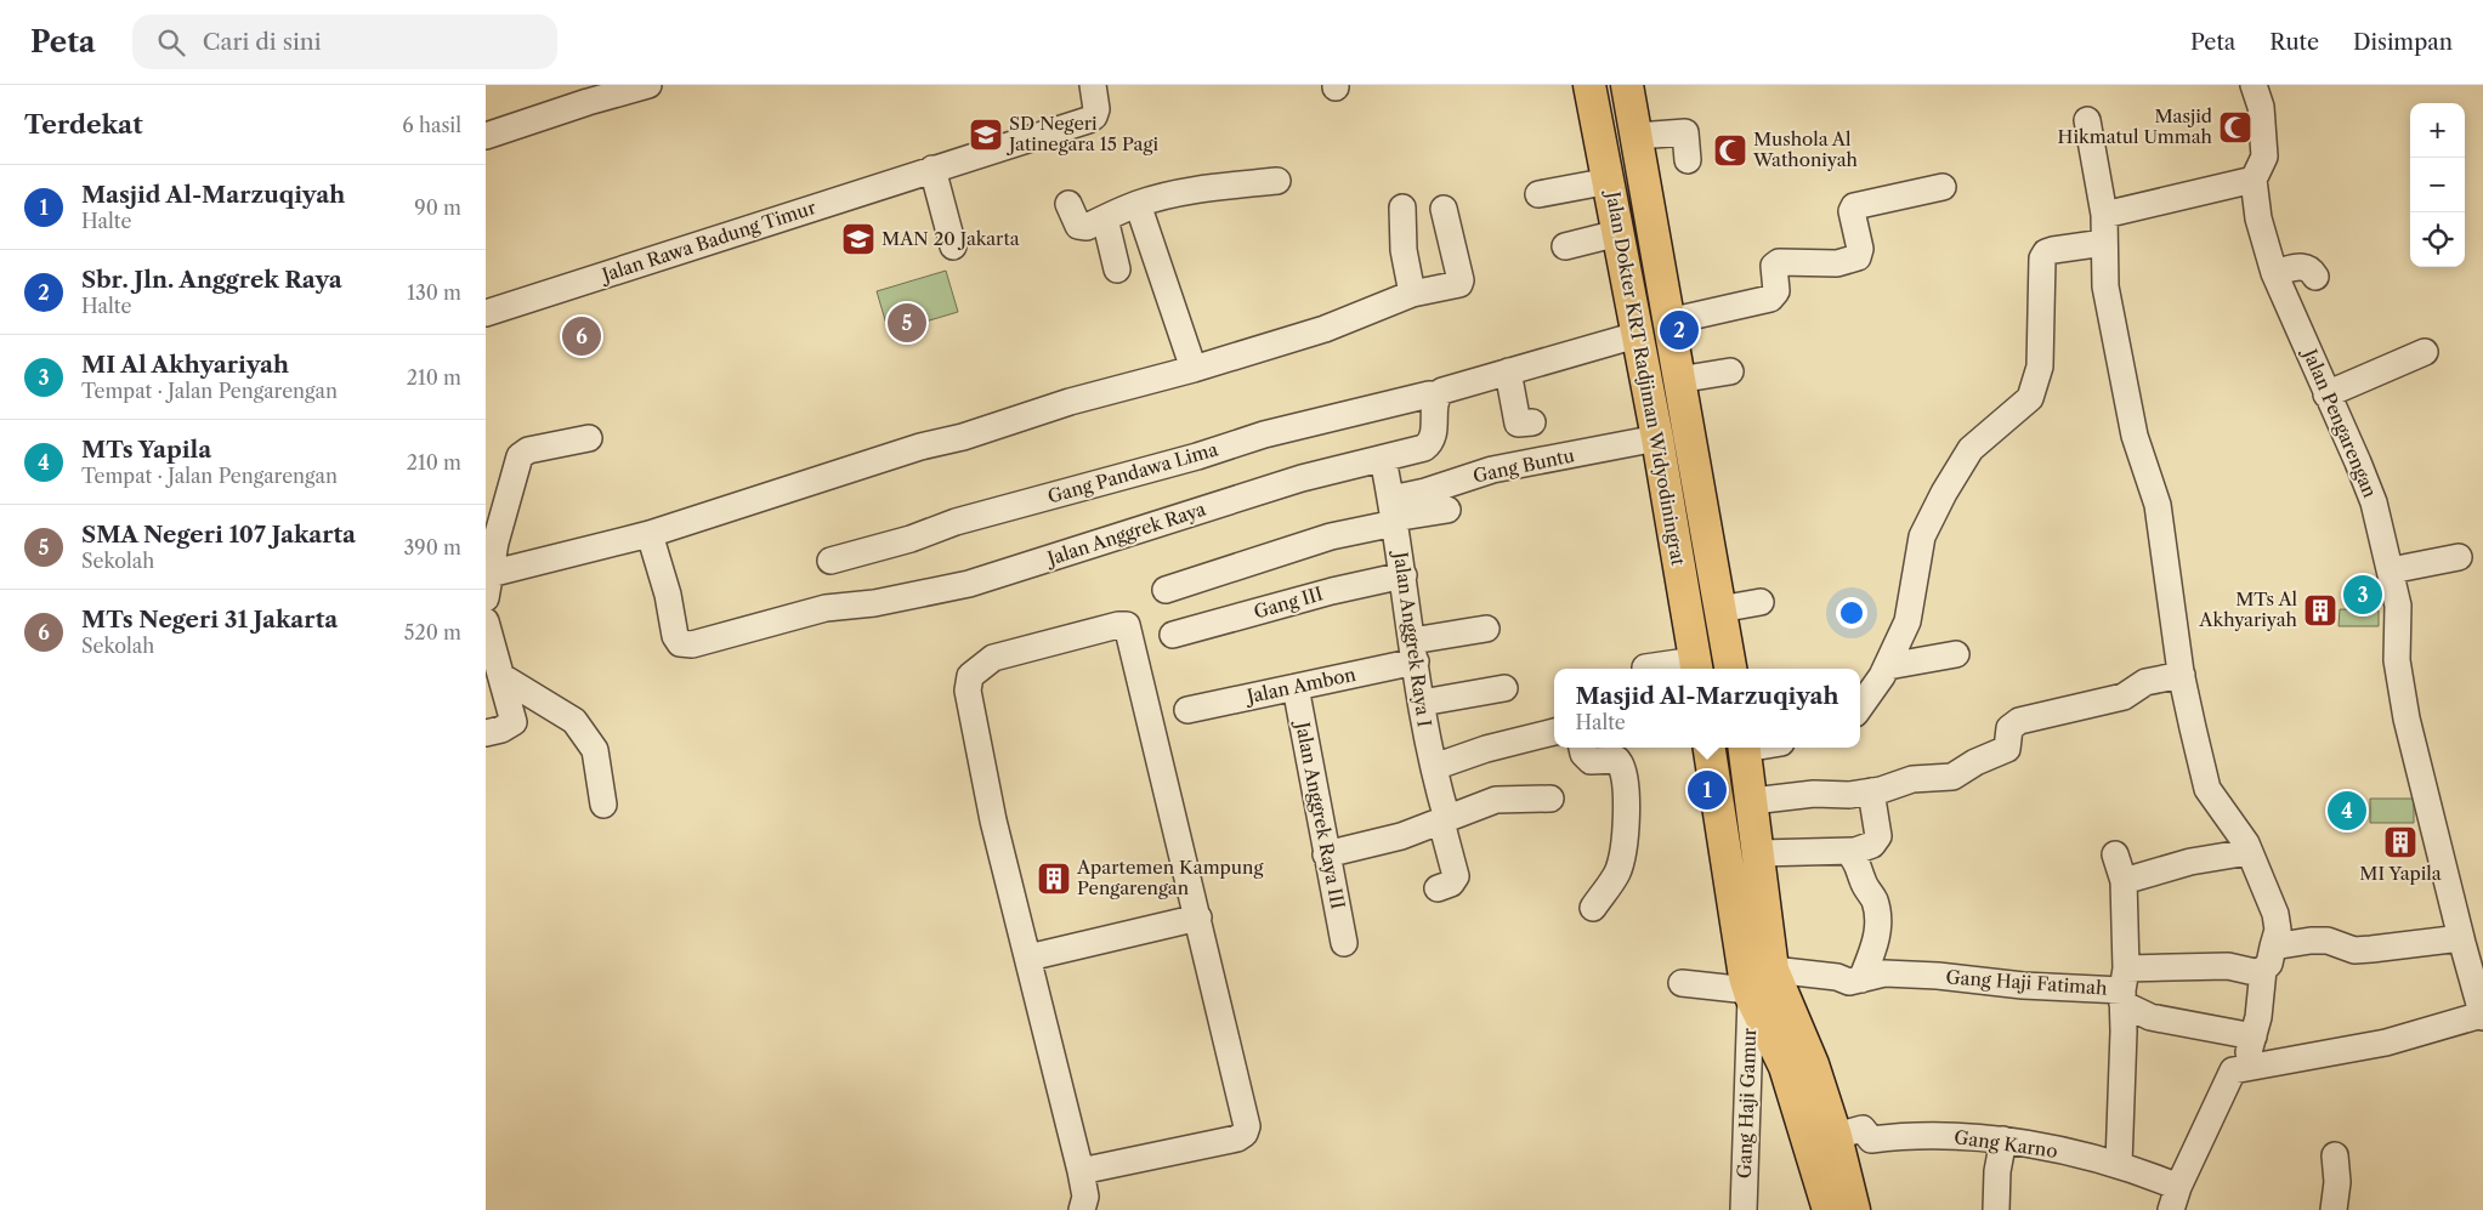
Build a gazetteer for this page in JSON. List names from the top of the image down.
{
  "streets": {
    "main road": ["Jalan Dokter KRT Radjiman Widyodiningrat"],
    "street": [
      "Jalan Rawa Badung Timur",
      "Jalan Pengarengan",
      "Gang Buntu",
      "Gang Pandawa Lima",
      "Jalan Anggrek Raya",
      "Gang III",
      "Jalan Anggrek Raya I",
      "Jalan Ambon",
      "Jalan Anggrek Raya III",
      "Gang Haji Fatimah",
      "Gang Haji Gamur",
      "Gang Karno"
    ]
  },
  "crossings": [
    ["Jalan Dokter KRT Radjiman Widyodiningrat", "Gang Buntu"],
    ["Jalan Pengarengan", "Gang Haji Fatimah"],
    ["Gang Buntu", "Jalan Anggrek Raya I"],
    ["Gang Pandawa Lima", "Jalan Anggrek Raya"],
    ["Jalan Anggrek Raya", "Jalan Anggrek Raya I"],
    ["Gang III", "Jalan Anggrek Raya I"],
    ["Jalan Anggrek Raya I", "Jalan Ambon"],
    ["Jalan Ambon", "Jalan Anggrek Raya III"]
  ],
  "places": {
    "mosque": ["Masjid Hikmatul Ummah", "Mushola Al Wathoniyah"],
    "school or university": ["SD Negeri Jatinegara 15 Pagi", "MAN 20 Jakarta"],
    "building": ["MTs Al Akhyariyah", "MI Yapila", "Apartemen Kampung Pengarengan"]
  },
  "page": {
    "header": "Peta",
    "search": "Cari di sini",
    "nav": ["Peta", "Rute", "Disimpan"],
    "heading": ["Terdekat", "6 hasil"],
    "map_buttons": ["+", "−"],
    "list": [
      {
        "mark": "1",
        "name": "Masjid Al-Marzuqiyah",
        "note": "Halte",
        "value": "90 m"
      },
      {
        "mark": "2",
        "name": "Sbr. Jln. Anggrek Raya",
        "note": "Halte",
        "value": "130 m"
      },
      {
        "mark": "3",
        "name": "MI Al Akhyariyah",
        "note": "Tempat · Jalan Pengarengan",
        "value": "210 m"
      },
      {
        "mark": "4",
        "name": "MTs Yapila",
        "note": "Tempat · Jalan Pengarengan",
        "value": "210 m"
      },
      {
        "mark": "5",
        "name": "SMA Negeri 107 Jakarta",
        "note": "Sekolah",
        "value": "390 m"
      },
      {
        "mark": "6",
        "name": "MTs Negeri 31 Jakarta",
        "note": "Sekolah",
        "value": "520 m"
      }
    ],
    "pins": [
      "5",
      "2",
      "6",
      "3",
      "1",
      "4"
    ],
    "popup": ["Masjid Al-Marzuqiyah", "Halte"]
  }
}
